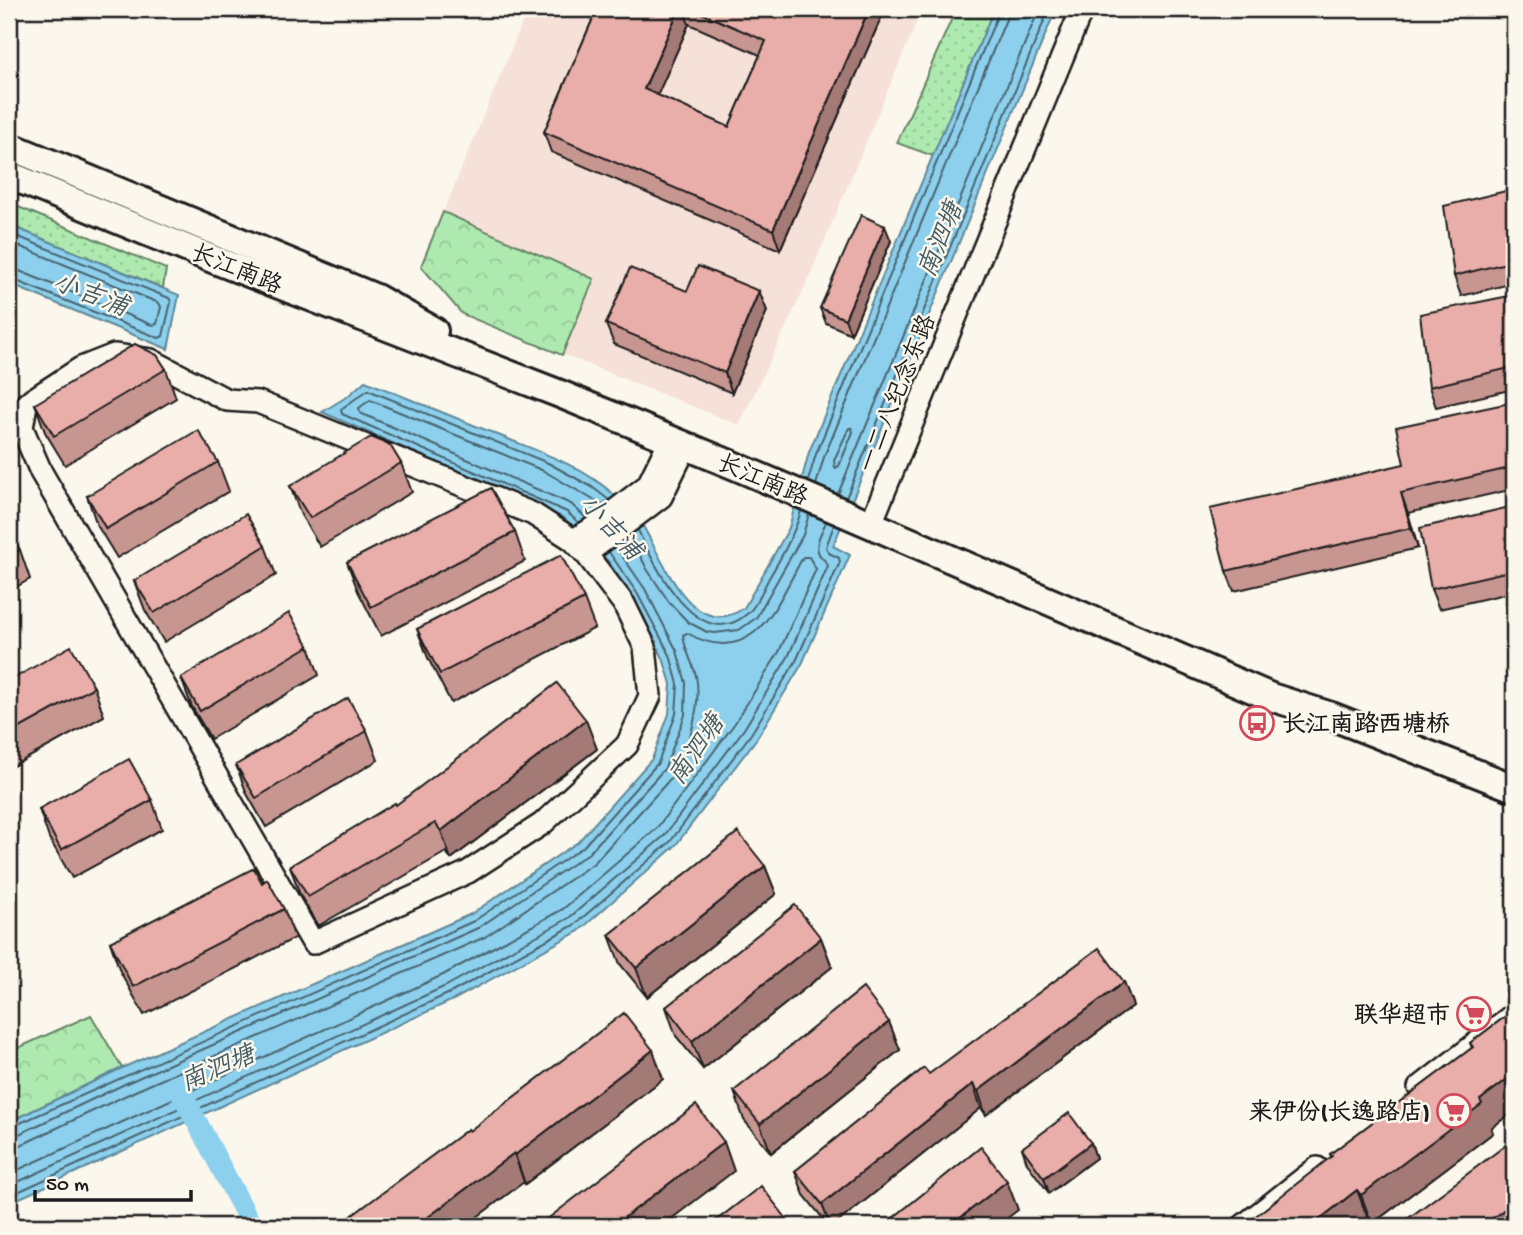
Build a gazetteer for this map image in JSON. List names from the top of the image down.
{
  "streets": {
    "main road": ["长江南路"],
    "street": ["一二八纪念东路"]
  },
  "crossings": [
    ["长江南路", "一二八纪念东路"]
  ],
  "water": ["南泗塘", "小吉浦"],
  "places": {
    "bus stop": ["长江南路西塘桥"],
    "supermarket": ["联华超市", "来伊份(长逸路店)"]
  },
  "scale_bar": "50 m"
}
